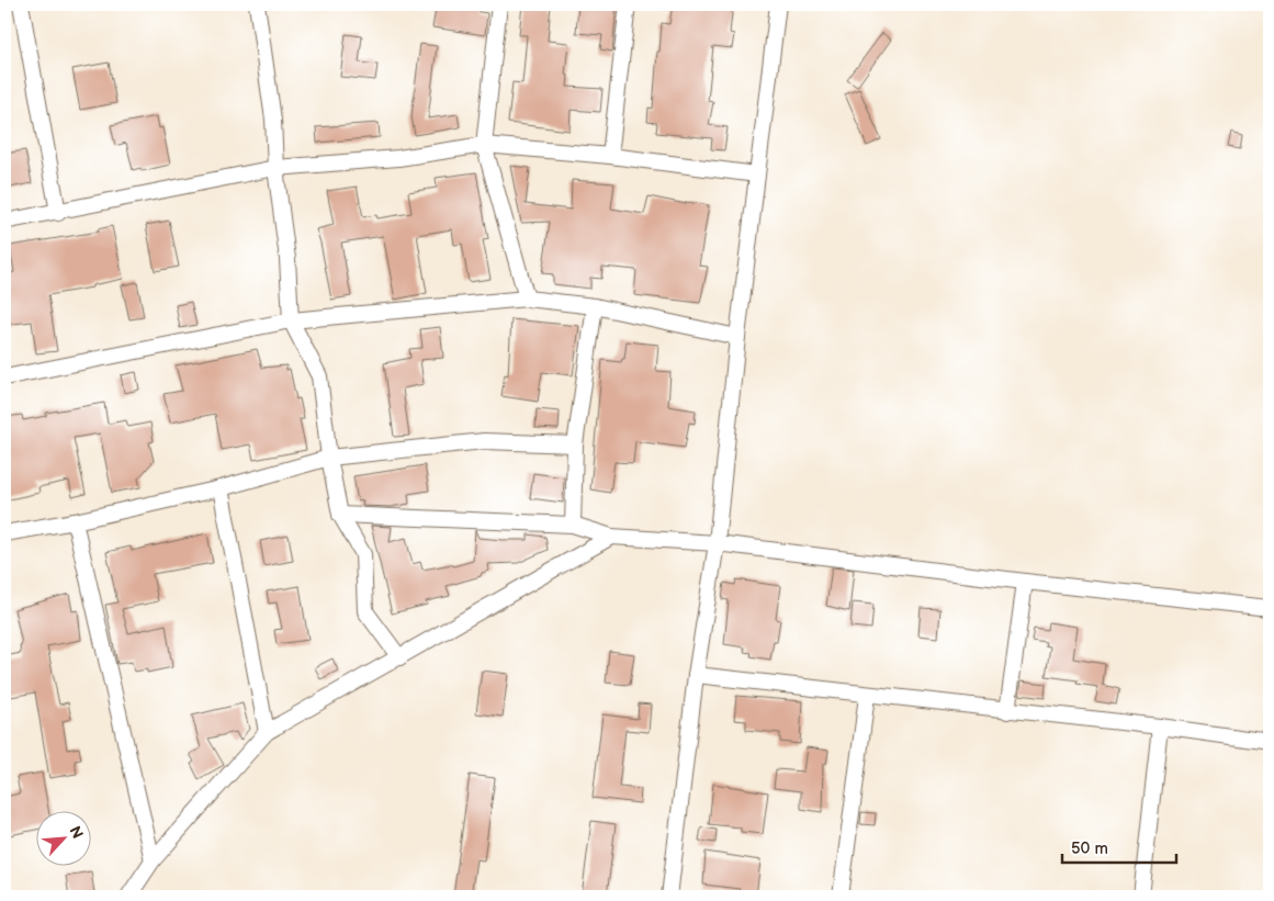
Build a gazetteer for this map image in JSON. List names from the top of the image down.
{
  "scale_bar": "50 m",
  "north": "top right"
}
